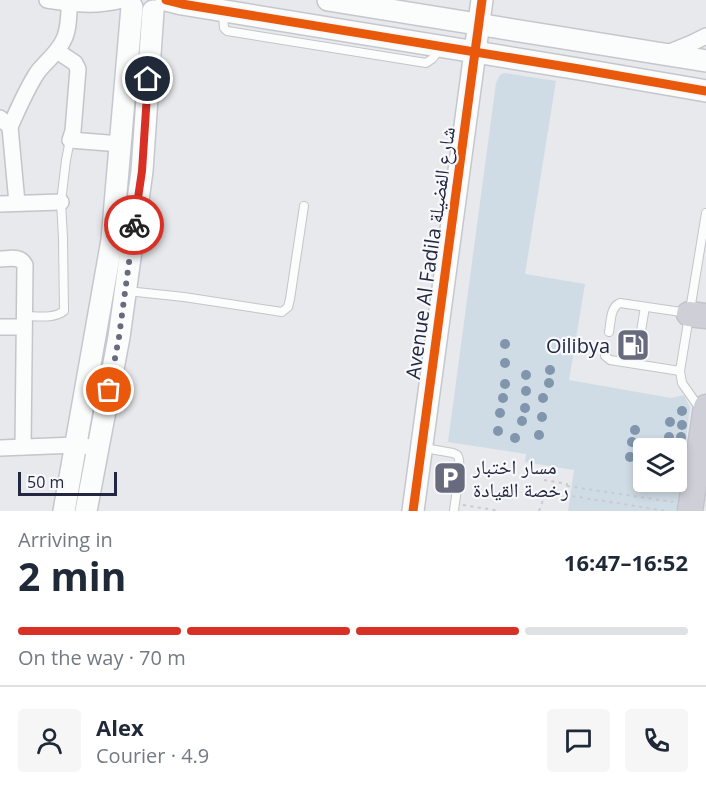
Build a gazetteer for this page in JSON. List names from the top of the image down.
{
  "streets": {
    "street": ["Avenue Al Fadila شارع الفضيلة"]
  },
  "places": {
    "fuel station": ["Oilibya"],
    "parking": ["مسار اختبار رخصة القيادة"]
  },
  "scale_bar": "50 m",
  "page": {
    "scale": "50 m",
    "heading": ["2 min", "Arriving in", "16:47–16:52"],
    "panel": ["Alex", "Courier · 4.9"],
    "bar": "On the way · 70 m"
  }
}
